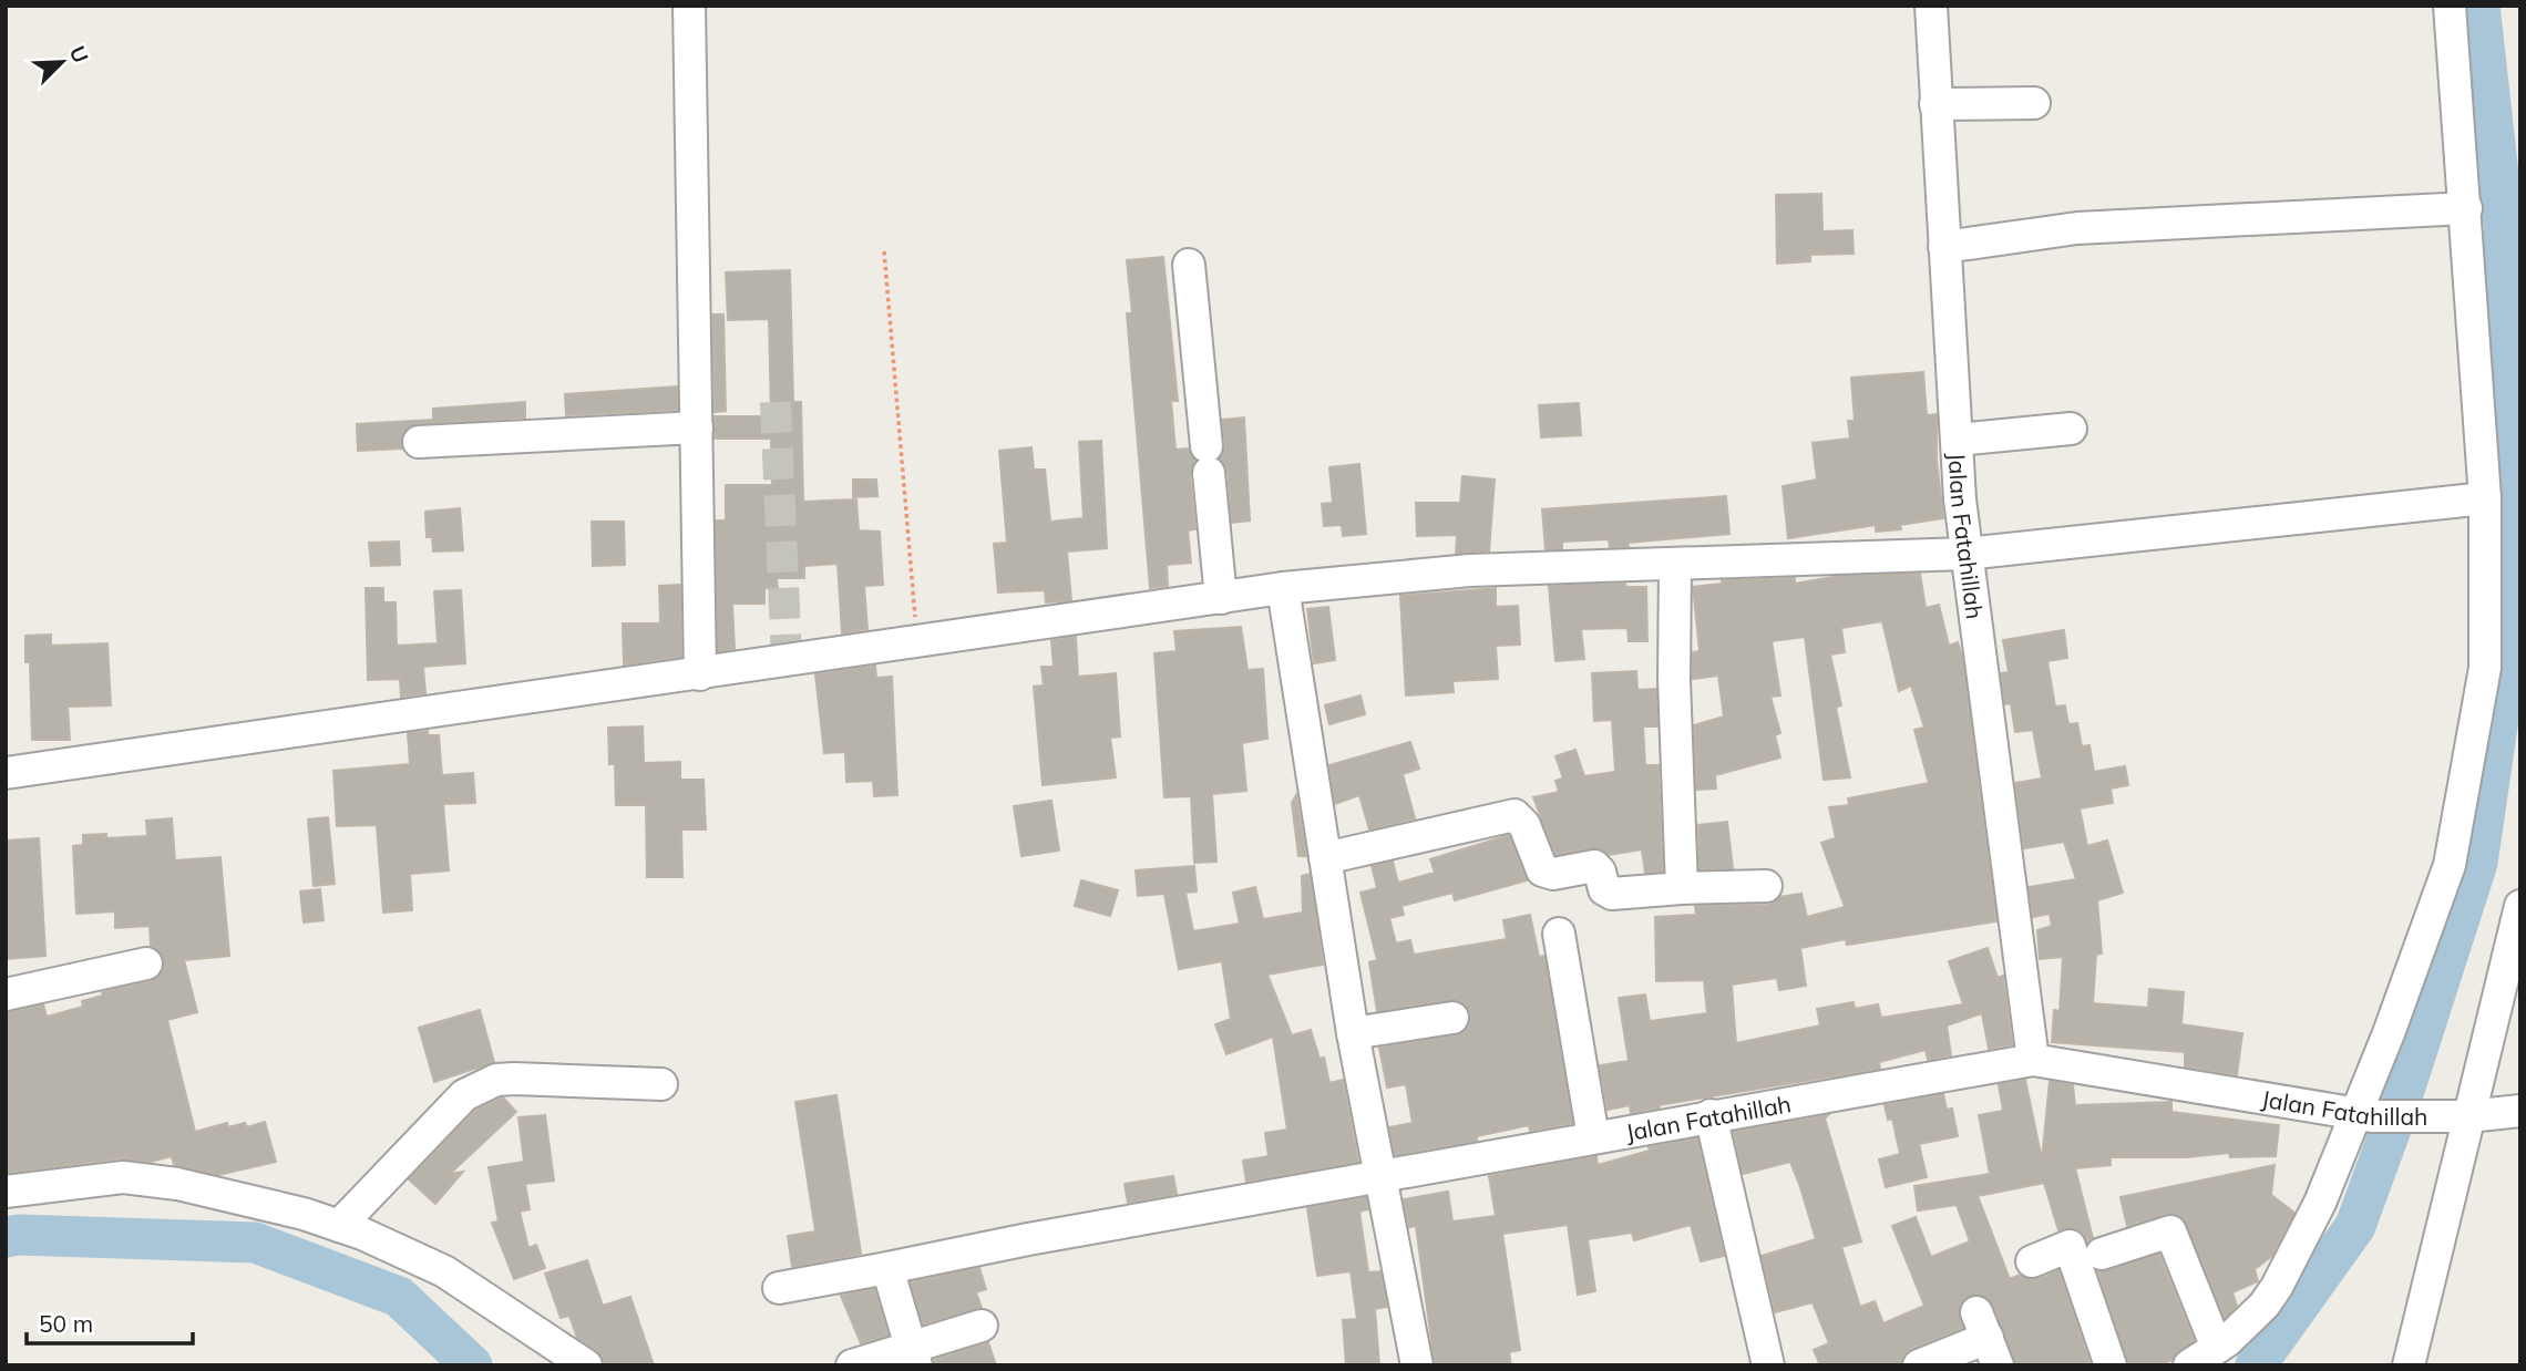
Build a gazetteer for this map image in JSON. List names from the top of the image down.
{
  "streets": {
    "street": ["Jalan Fatahillah"]
  },
  "scale_bar": "50 m",
  "north": "top right"
}
